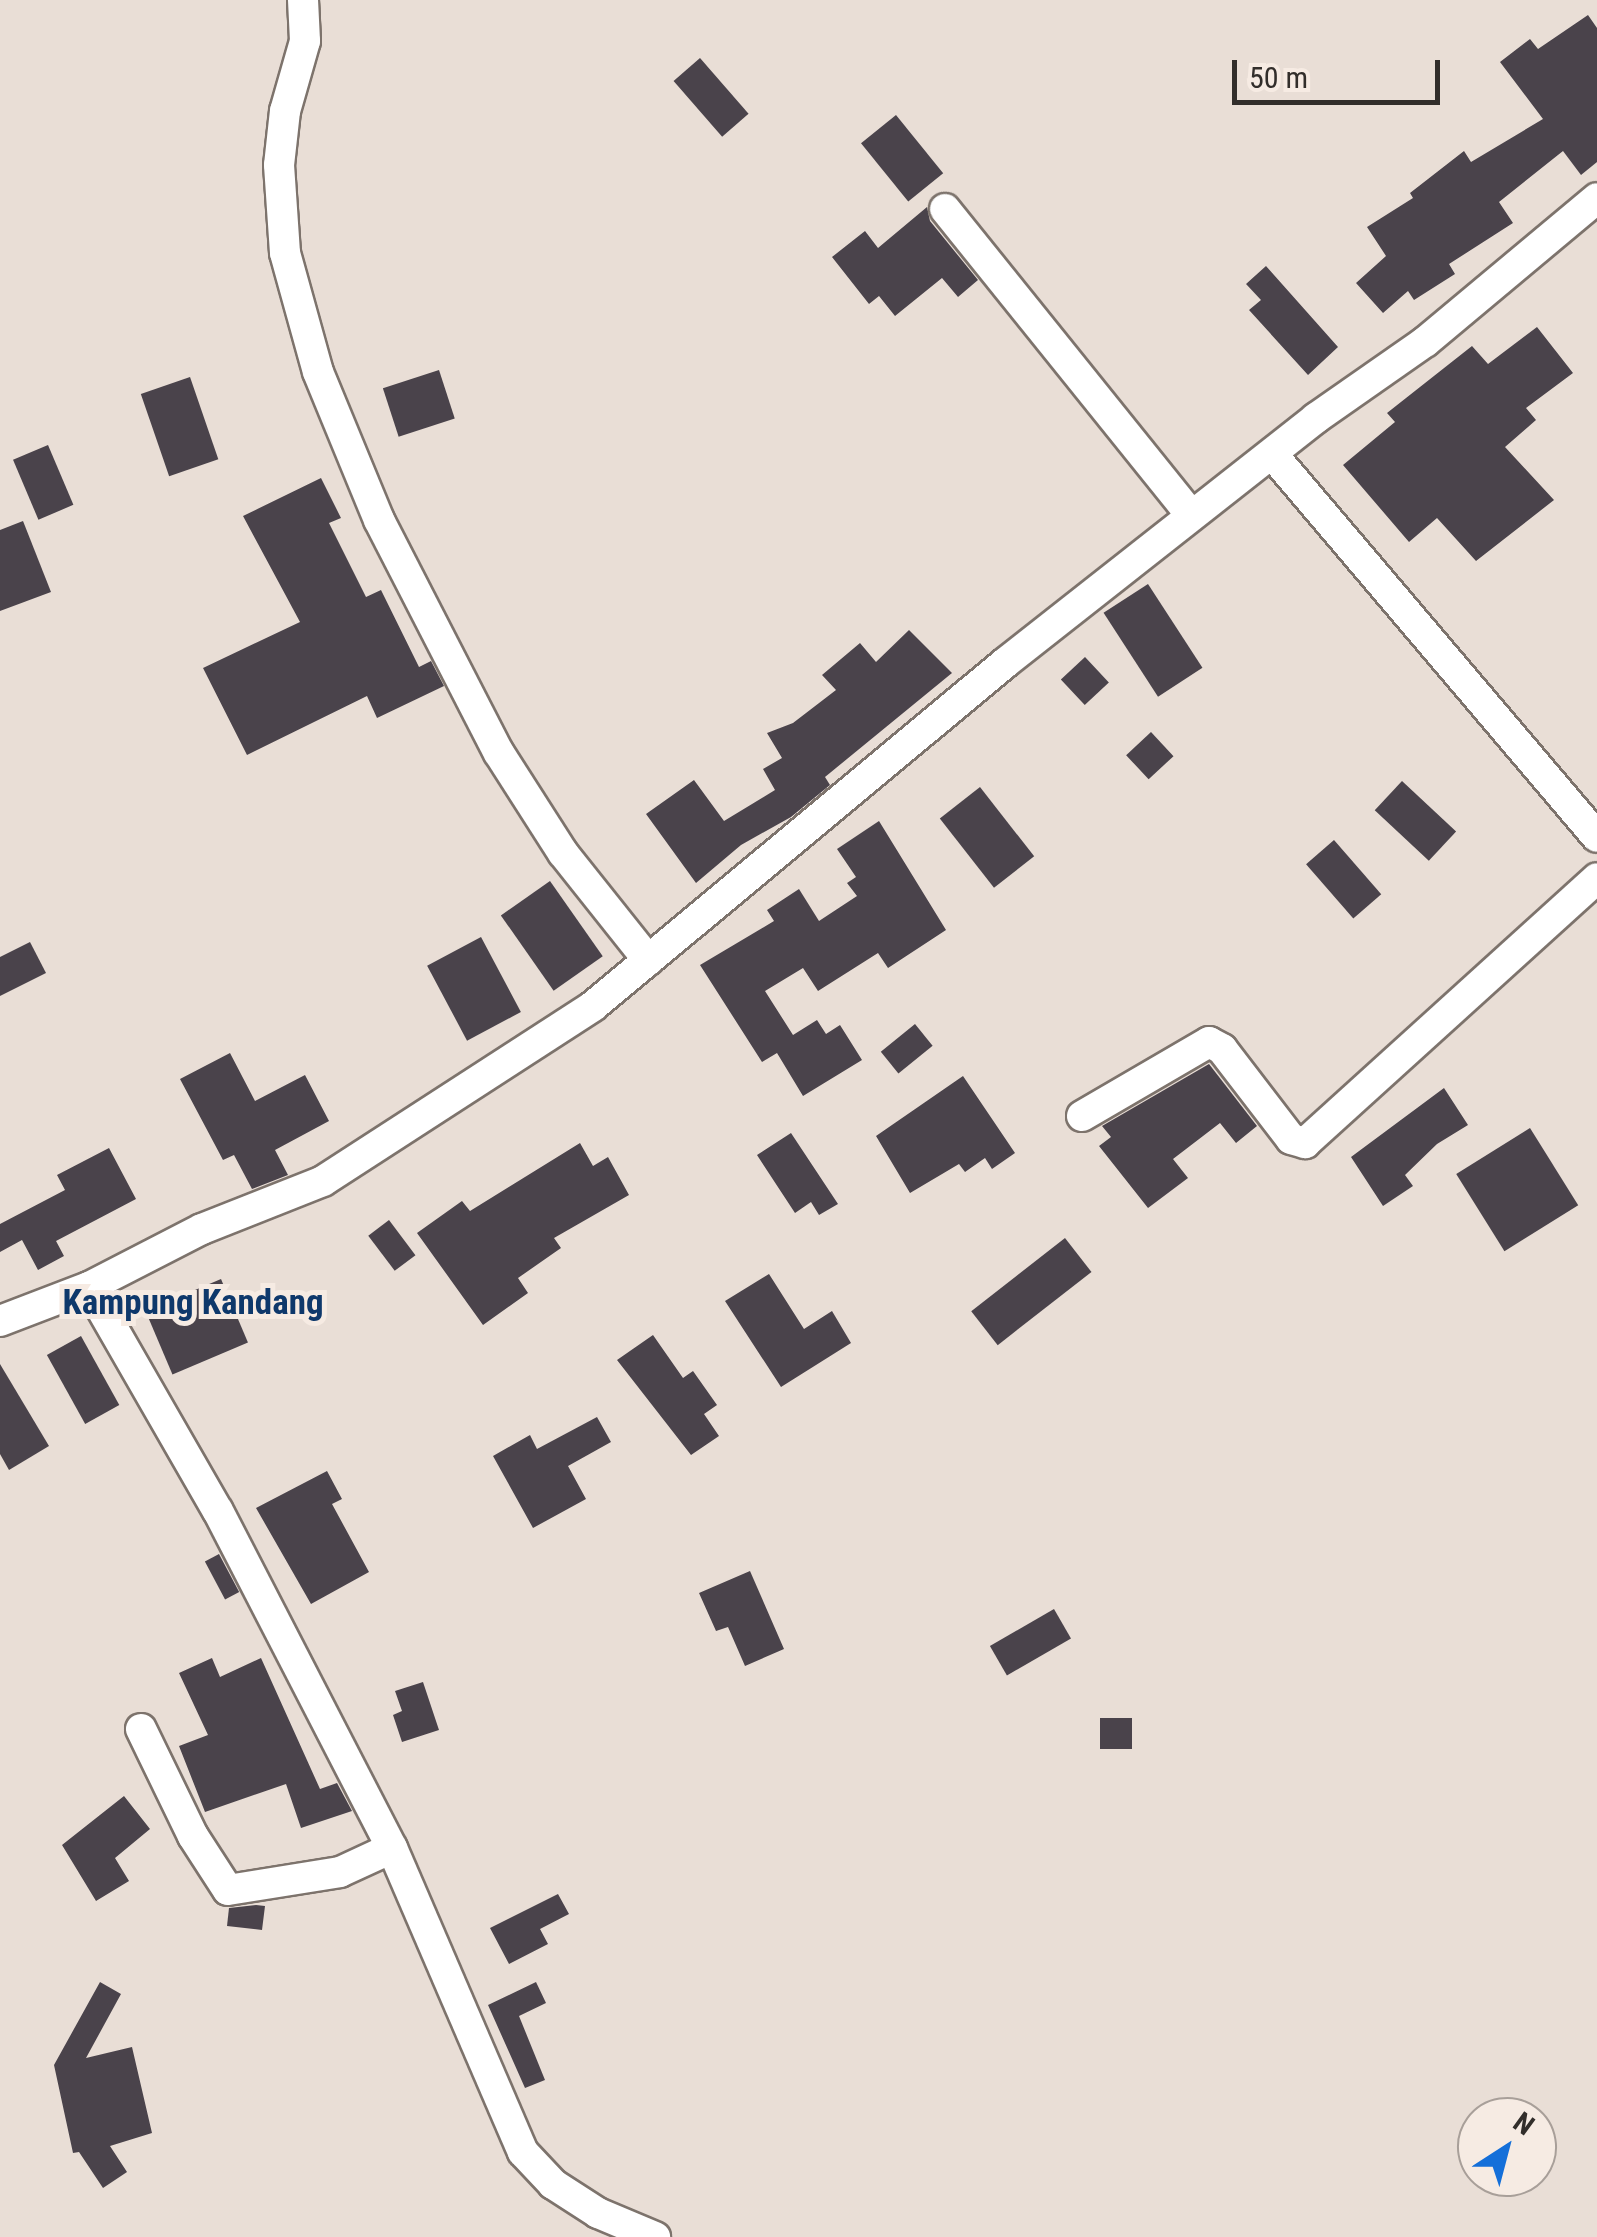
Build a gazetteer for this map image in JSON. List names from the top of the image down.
{
  "districts": ["Kampung Kandang"],
  "scale_bar": "50 m",
  "north": "top right"
}
